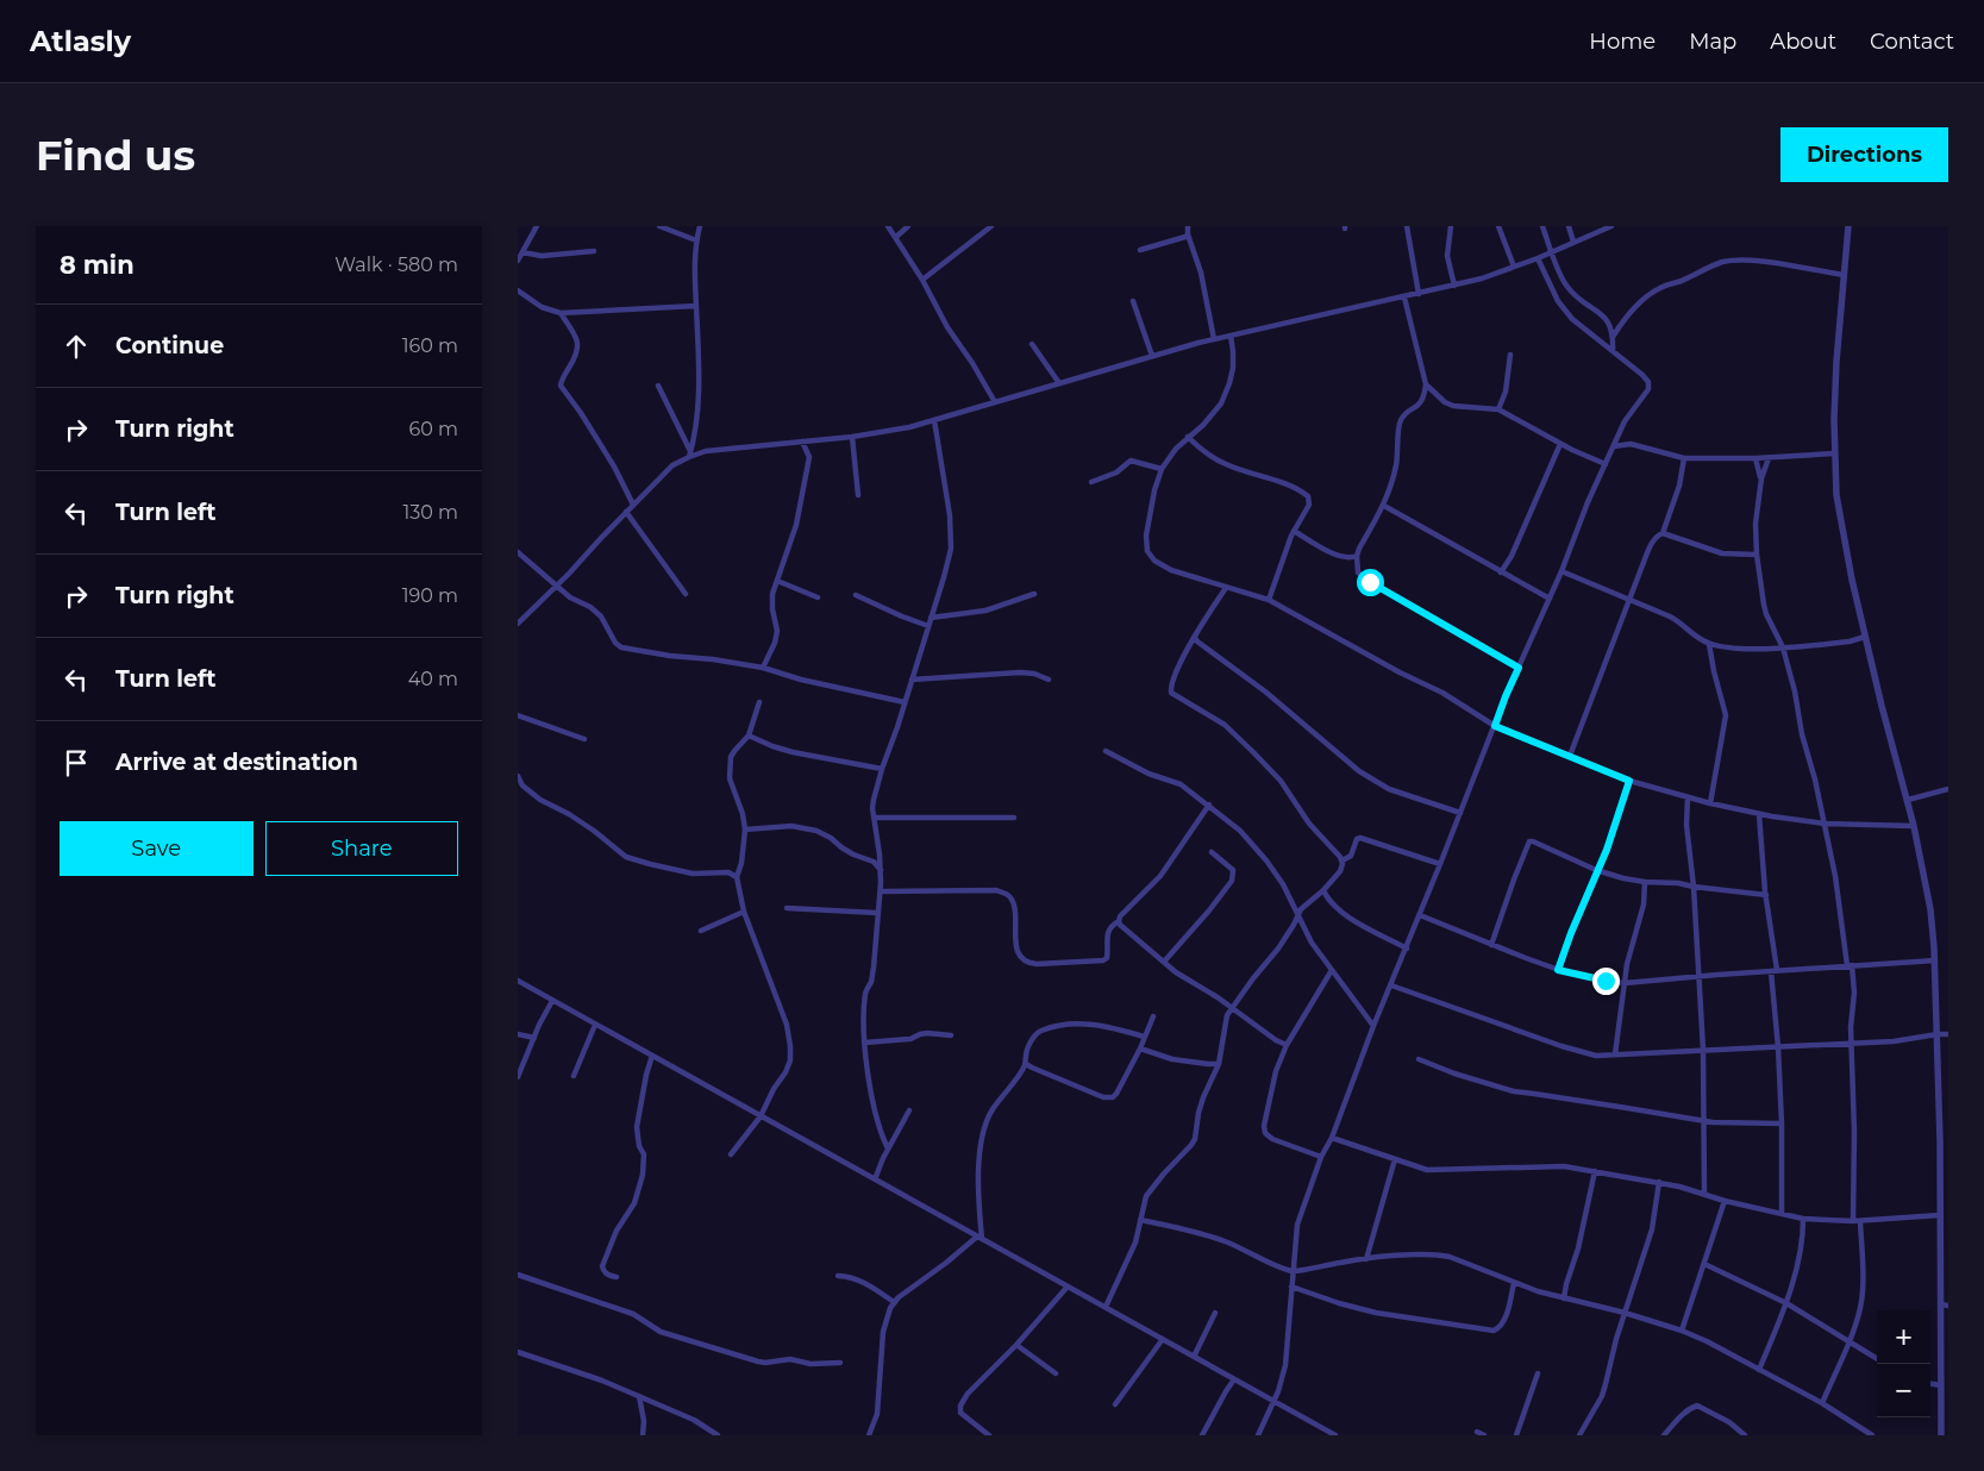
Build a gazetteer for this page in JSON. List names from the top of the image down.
{
  "page": {
    "header": "Atlasly",
    "nav": [
      "Home",
      "Map",
      "About",
      "Contact"
    ],
    "buttons": [
      "Directions",
      ["Save", "Share"]
    ],
    "title": "Find us",
    "heading": ["8 min", "Walk · 580 m"],
    "list": [
      ["Continue", "160 m"],
      ["Turn right", "60 m"],
      ["Turn left", "130 m"],
      ["Turn right", "190 m"],
      ["Turn left", "40 m"],
      "Arrive at destination"
    ],
    "map_buttons": ["+", "−"]
  }
}
